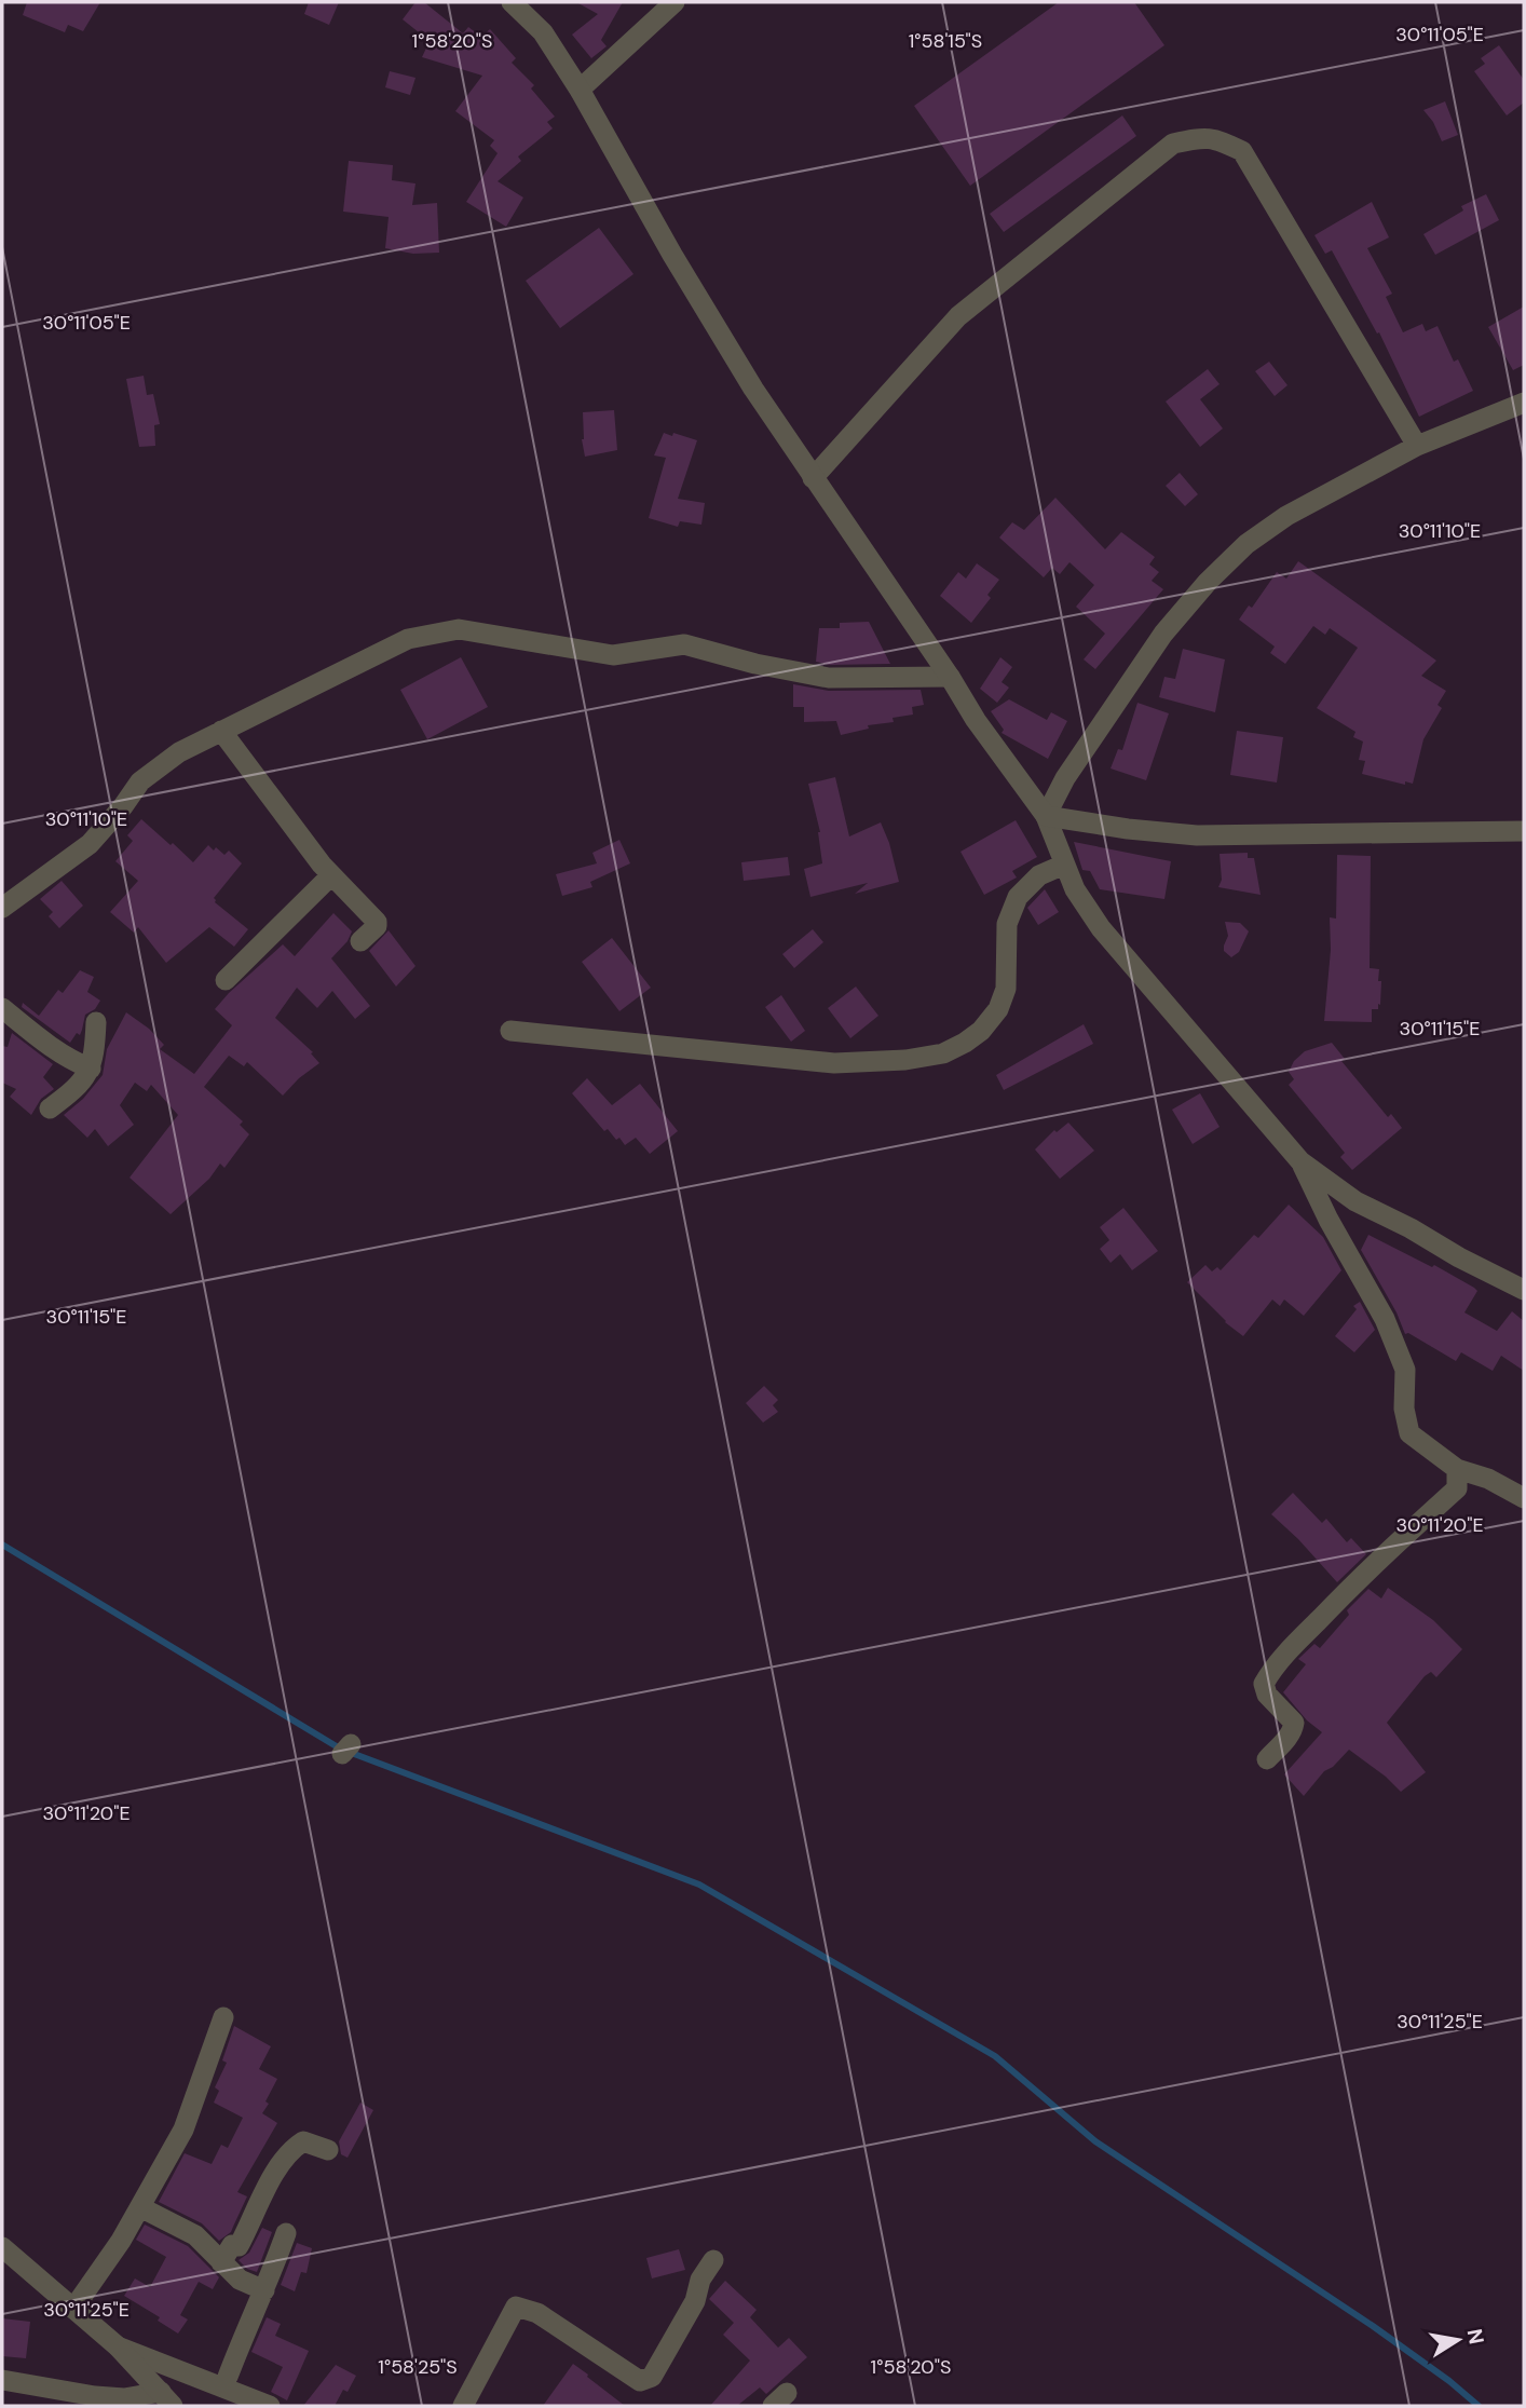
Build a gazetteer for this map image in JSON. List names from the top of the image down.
{
  "north": "right",
  "coordinates": [
    "30°11'05\"E",
    "1°58'20\"S",
    "1°58'15\"S",
    "30°11'10\"E",
    "30°11'15\"E",
    "30°11'20\"E",
    "30°11'25\"E",
    "1°58'25\"S"
  ]
}
